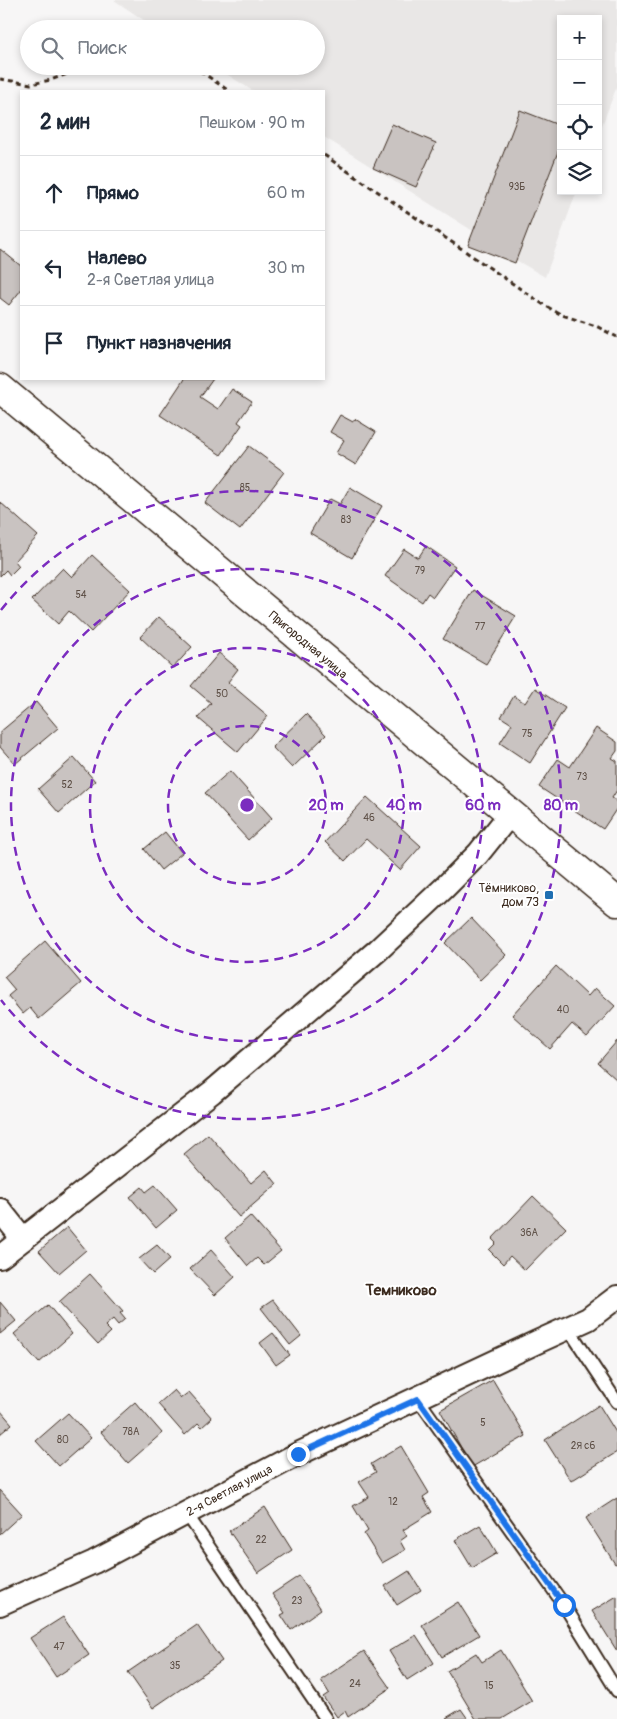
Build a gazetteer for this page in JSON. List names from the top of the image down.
{
  "streets": {
    "street": ["Пригородная улица", "2-я Светлая улица"]
  },
  "districts": ["Темниково"],
  "places": {
    "transit": ["Тёмниково, дом 73"]
  },
  "house_numbers": [
    "93Б",
    "85",
    "83",
    "79",
    "54",
    "77",
    "50",
    "75",
    "73",
    "52",
    "46",
    "40",
    "36А",
    "5",
    "78А",
    "80",
    "2Я с6",
    "12",
    "22",
    "23",
    "47",
    "35",
    "24",
    "15"
  ],
  "page": {
    "map_buttons": ["+", "−"],
    "search": "Поиск",
    "heading": ["2 мин", "Пешком · 90 m"],
    "list": [
      ["Прямо", "60 m"],
      ["Налево", "2-я Светлая улица", "30 m"],
      "Пункт назначения"
    ]
  },
  "rings": [
    "20 m",
    "40 m",
    "60 m",
    "80 m"
  ]
}
